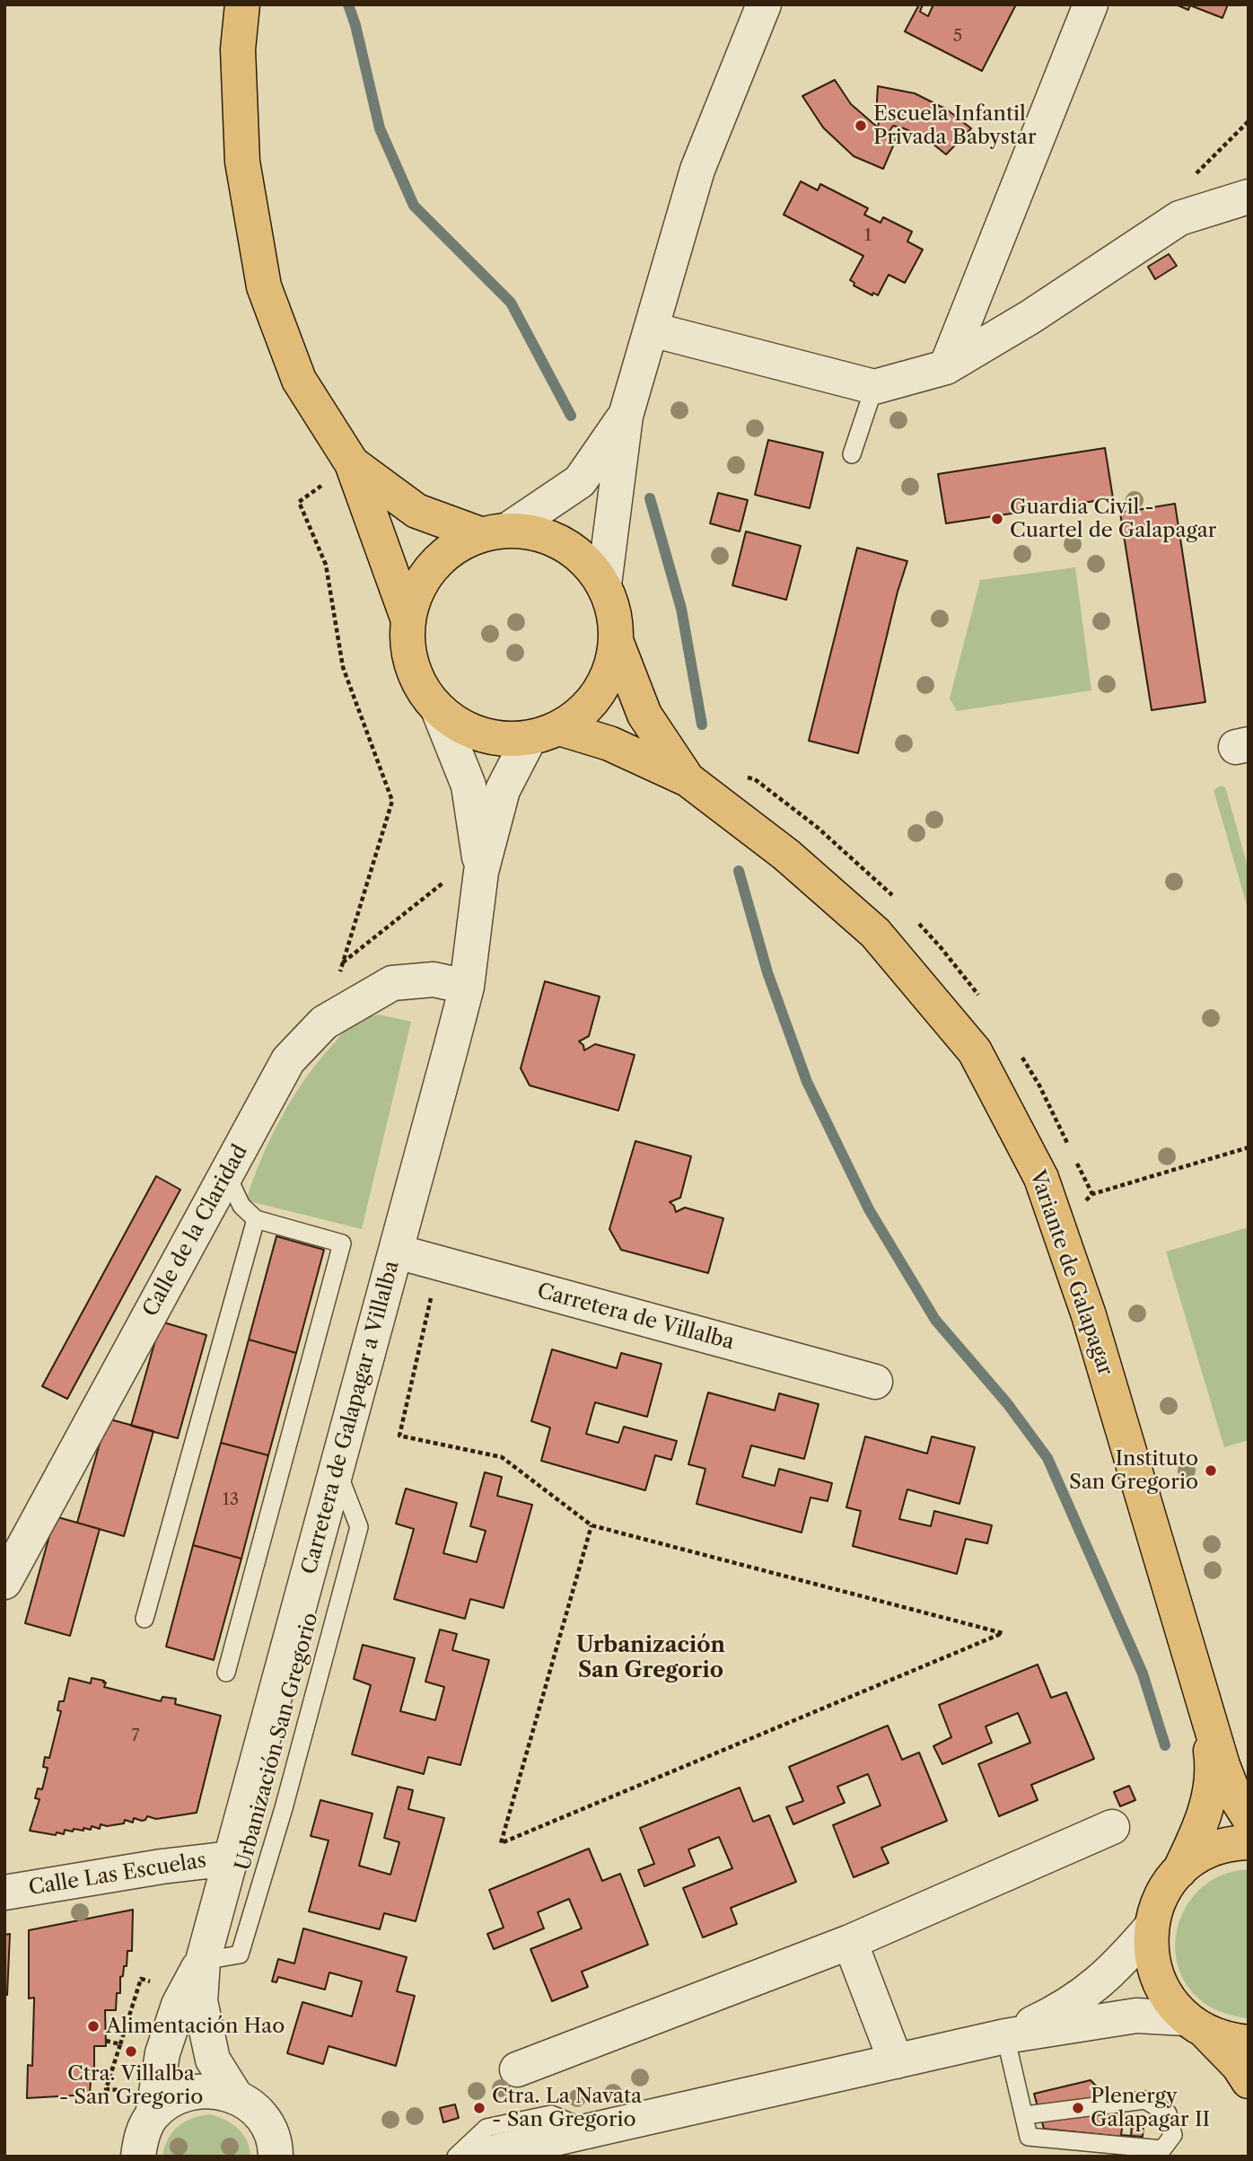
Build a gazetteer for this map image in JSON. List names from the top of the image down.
{
  "streets": {
    "main road": ["Variante de Galapagar"],
    "street": [
      "Calle de la Claridad",
      "Carretera de Villalba",
      "Carretera de Galapagar a Villalba",
      "Calle Las Escuelas"
    ],
    "lane": ["Urbanización San Gregorio"]
  },
  "crossings": [
    ["Calle de la Claridad", "Carretera de Galapagar a Villalba"],
    ["Carretera de Villalba", "Carretera de Galapagar a Villalba"],
    ["Carretera de Galapagar a Villalba", "Urbanización San Gregorio"],
    ["Carretera de Galapagar a Villalba", "Calle Las Escuelas"]
  ],
  "districts": ["Urbanización San Gregorio"],
  "places": [
    "Escuela Infantil Privada Babystar",
    "Guardia Civil - Cuartel de Galapagar",
    "Instituto San Gregorio",
    "Alimentación Hao",
    "Ctra. Villalba - San Gregorio",
    "Ctra. La Navata - San Gregorio",
    "Plenergy Galapagar II"
  ],
  "house_numbers": [
    "5",
    "1",
    "13",
    "7"
  ]
}
